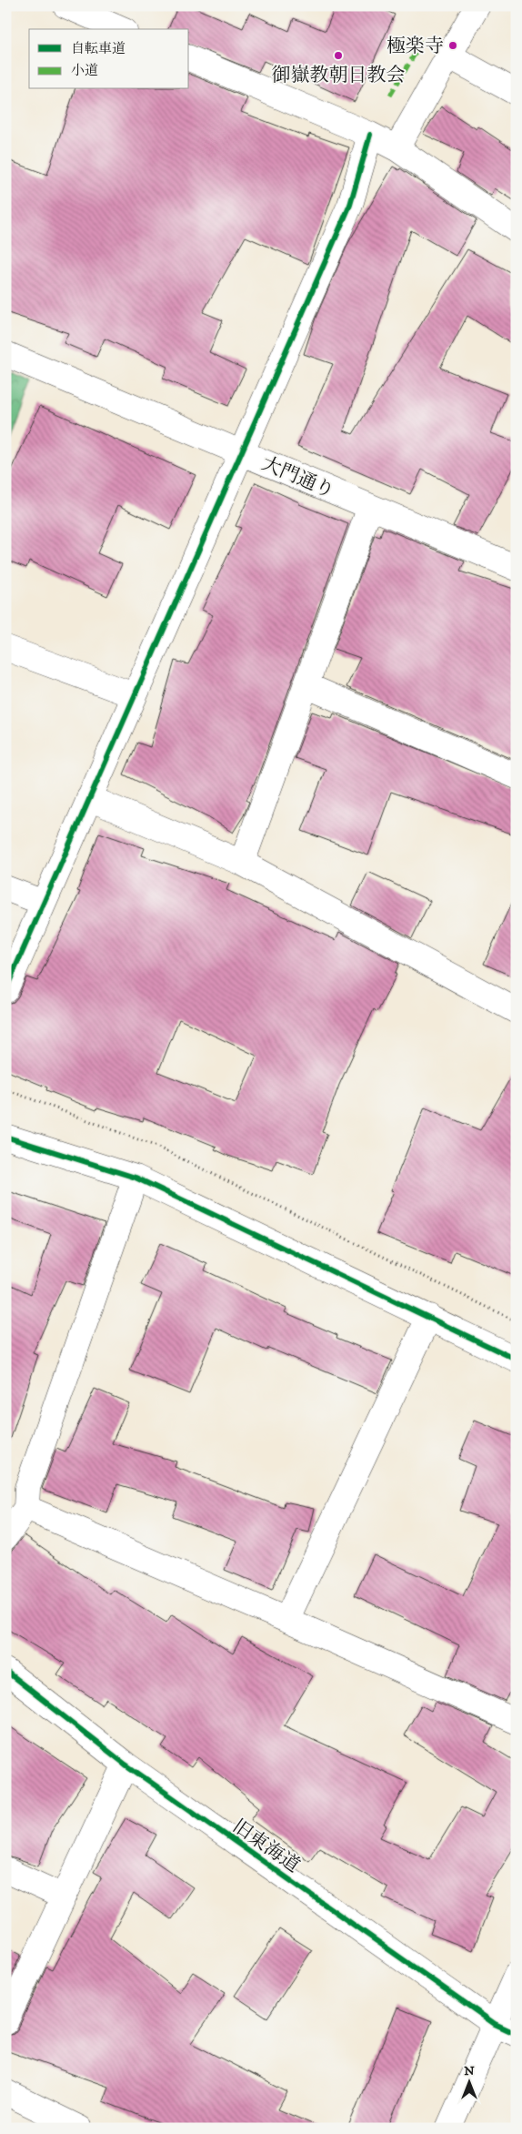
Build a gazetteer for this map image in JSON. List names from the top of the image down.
{
  "streets": {
    "street": ["大門通り", "旧東海道"]
  },
  "places": ["極楽寺", "御嶽教朝日教会"],
  "legend": ["自転車道", "小道"],
  "north": "top"
}
